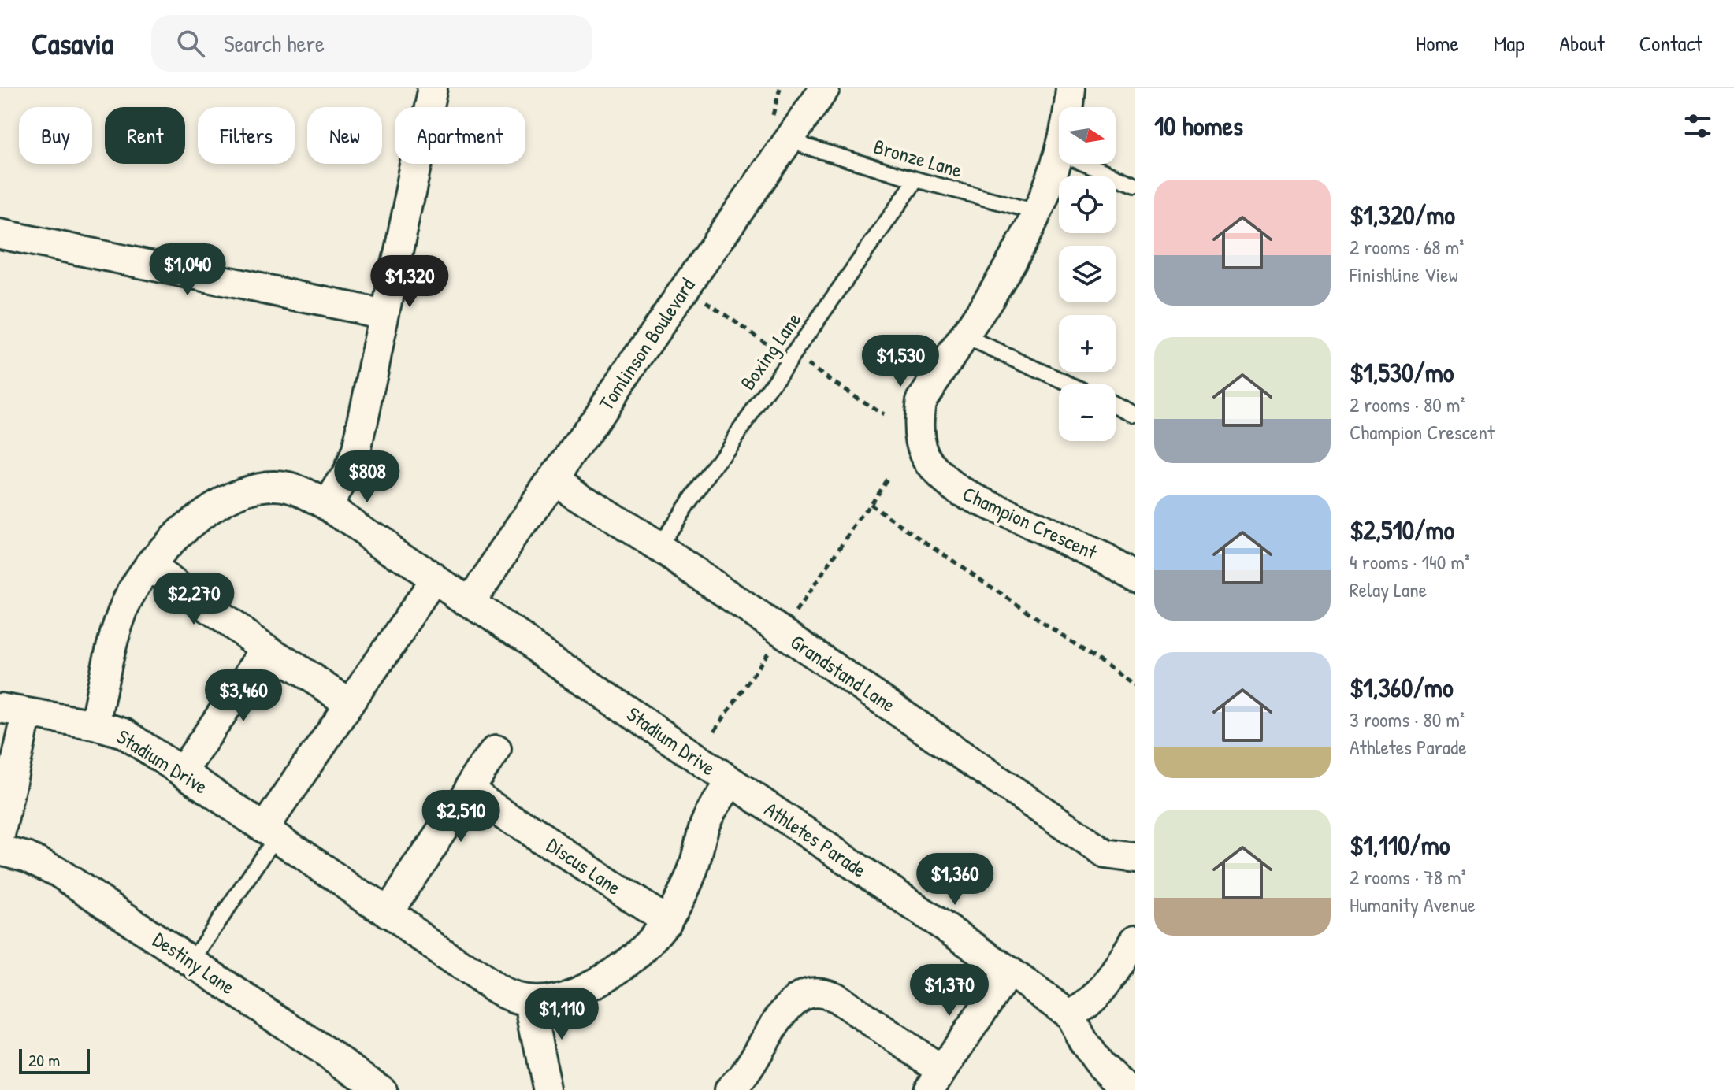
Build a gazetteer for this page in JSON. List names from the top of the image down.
{
  "streets": {
    "street": [
      "Tomlinson Boulevard",
      "Champion Crescent",
      "Grandstand Lane",
      "Stadium Drive",
      "Athletes Parade",
      "Discus Lane",
      "Destiny Lane"
    ],
    "lane": ["Bronze Lane", "Boxing Lane"]
  },
  "crossings": [
    ["Bronze Lane", "Tomlinson Boulevard"],
    ["Bronze Lane", "Boxing Lane"],
    ["Bronze Lane", "Champion Crescent"],
    ["Tomlinson Boulevard", "Grandstand Lane"],
    ["Tomlinson Boulevard", "Stadium Drive"],
    ["Boxing Lane", "Grandstand Lane"],
    ["Stadium Drive", "Athletes Parade"],
    ["Stadium Drive", "Discus Lane"]
  ],
  "scale_bar": "20 m",
  "north": "right",
  "page": {
    "header": "Casavia",
    "search": "Search here",
    "nav": [
      "Home",
      "Map",
      "About",
      "Contact"
    ],
    "heading": "10 homes",
    "map_buttons": ["+", "−"],
    "chip": [
      "Buy",
      "Rent",
      "Filters",
      "New",
      "Apartment"
    ],
    "list": [
      {
        "name": "$1,320/mo",
        "note": "2 rooms · 68 m² · Finishline View"
      },
      {
        "name": "$1,530/mo",
        "note": "2 rooms · 80 m² · Champion Crescent"
      },
      {
        "name": "$2,510/mo",
        "note": "4 rooms · 140 m² · Relay Lane"
      },
      {
        "name": "$1,360/mo",
        "note": "3 rooms · 80 m² · Athletes Parade"
      },
      {
        "name": "$1,110/mo",
        "note": "2 rooms · 78 m² · Humanity Avenue"
      }
    ],
    "price": [
      "$1,040",
      "$1,320",
      "$1,530",
      "$808",
      "$2,270",
      "$3,460",
      "$2,510",
      "$1,360",
      "$1,370",
      "$1,110"
    ],
    "scale": "20 m"
  }
}
